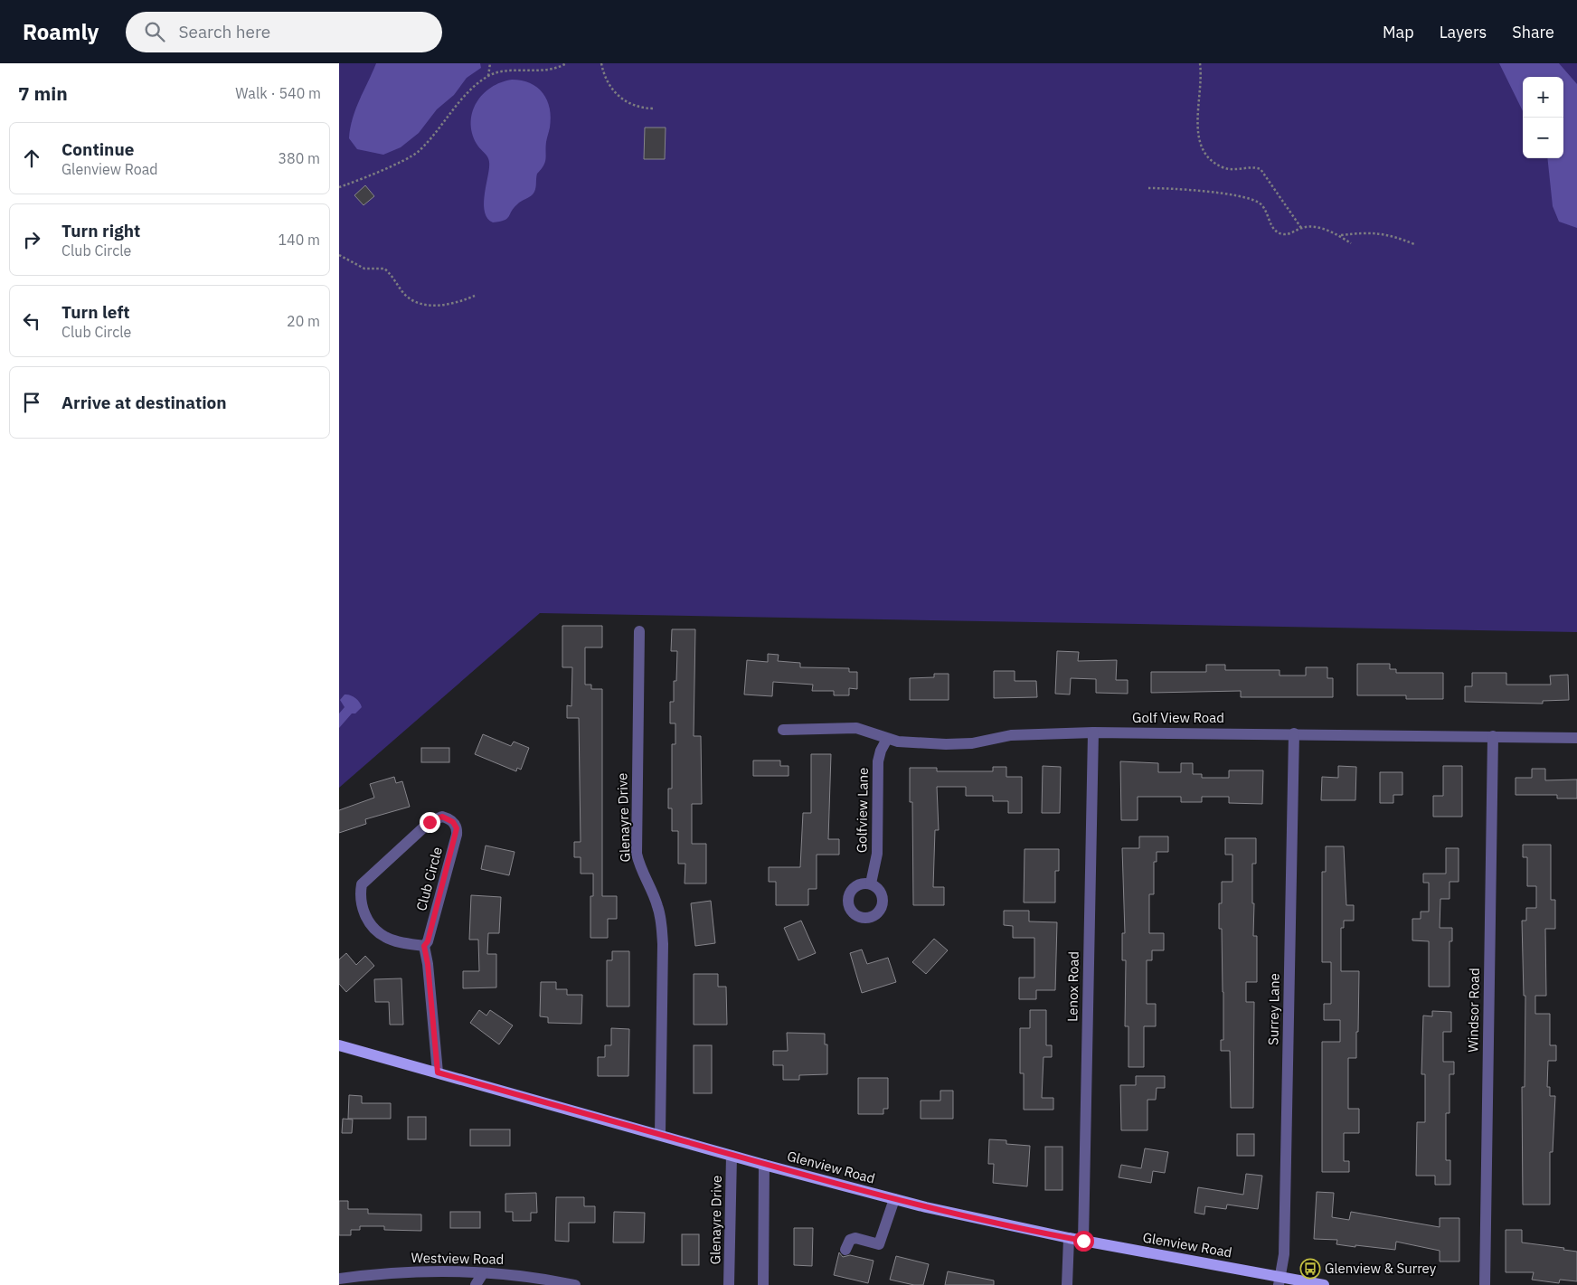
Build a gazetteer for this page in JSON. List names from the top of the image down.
{
  "streets": {
    "main road": ["Glenview Road"],
    "street": [
      "Golf View Road",
      "Golfview Lane",
      "Glenayre Drive",
      "Club Circle",
      "Lenox Road",
      "Surrey Lane",
      "Windsor Road",
      "Westview Road"
    ]
  },
  "crossings": [
    ["Golf View Road", "Golfview Lane"],
    ["Golf View Road", "Lenox Road"],
    ["Golf View Road", "Surrey Lane"],
    ["Golf View Road", "Windsor Road"],
    ["Glenayre Drive", "Glenview Road"],
    ["Lenox Road", "Glenview Road"],
    ["Surrey Lane", "Glenview Road"]
  ],
  "places": {
    "bus stop": ["Glenview & Surrey"]
  },
  "page": {
    "header": "Roamly",
    "search": "Search here",
    "nav": ["Map", "Layers", "Share"],
    "heading": ["7 min", "Walk · 540 m"],
    "map_buttons": ["+", "−"],
    "list": [
      ["Continue", "Glenview Road", "380 m"],
      ["Turn right", "Club Circle", "140 m"],
      ["Turn left", "Club Circle", "20 m"],
      "Arrive at destination"
    ]
  }
}
